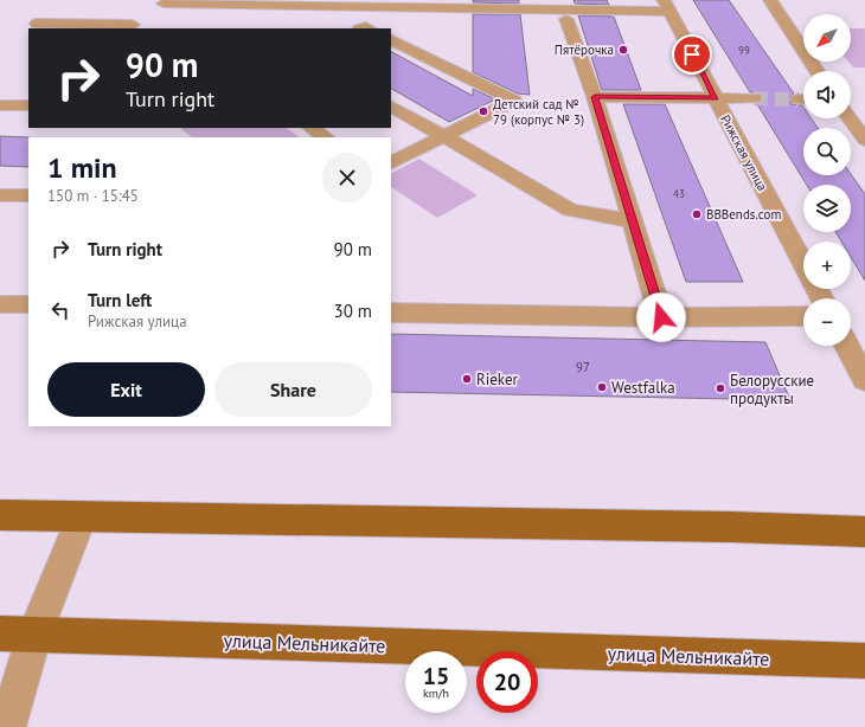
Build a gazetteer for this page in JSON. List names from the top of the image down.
{
  "streets": {
    "main road": ["улица Мельникайте"],
    "street": ["Рижская улица"]
  },
  "places": [
    "Пятёрочка",
    "Детский сад № 79 (корпус № 3)",
    "BBBends.com",
    "Rieker",
    "Westfalka",
    "Белорусские продукты"
  ],
  "house_numbers": ["99", "43", "97"],
  "north": "bottom left",
  "page": {
    "map_buttons": ["+", "−"],
    "turn": ["90 m", "Turn right"],
    "heading": ["1 min", "150 m · 15:45"],
    "list": [
      {
        "name": "Turn right",
        "value": "90 m"
      },
      {
        "name": "Turn left",
        "note": "Рижская улица",
        "value": "30 m"
      }
    ],
    "buttons": ["Exit", "Share"],
    "speed": "15 km/h",
    "limit": "20"
  }
}
